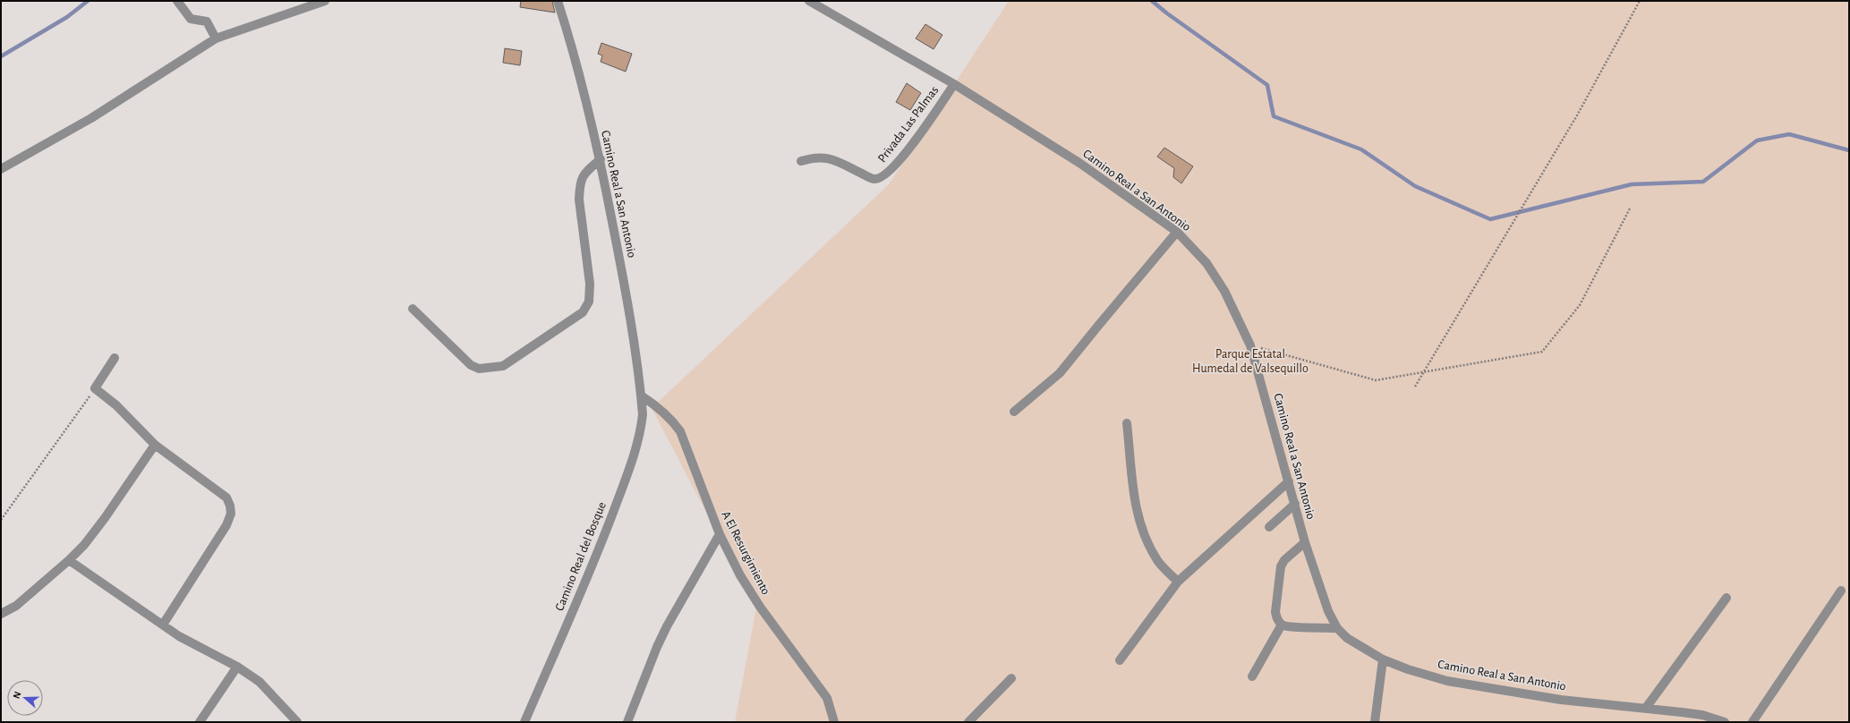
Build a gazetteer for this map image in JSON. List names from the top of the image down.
{
  "streets": {
    "street": [
      "Privada Las Palmas",
      "Camino Real a San Antonio",
      "A El Resurgimiento",
      "Camino Real del Bosque"
    ]
  },
  "crossings": [
    ["Privada Las Palmas", "Camino Real a San Antonio"],
    ["Camino Real a San Antonio", "A El Resurgimiento"],
    ["Camino Real a San Antonio", "Camino Real del Bosque"],
    ["A El Resurgimiento", "Camino Real del Bosque"]
  ],
  "parks": ["Parque Estatal Humedal de Valsequillo"],
  "north": "left"
}
